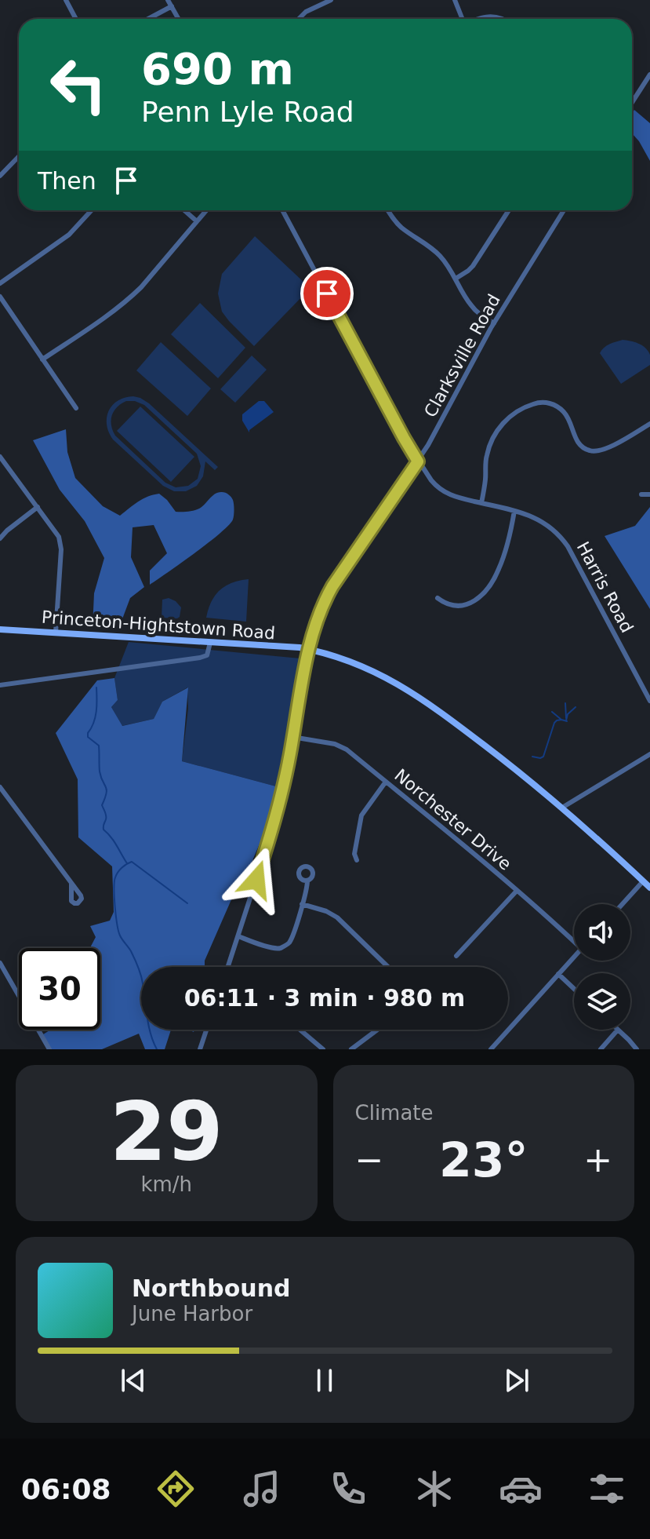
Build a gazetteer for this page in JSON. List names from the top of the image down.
{
  "streets": {
    "main road": ["Princeton-Hightstown Road"],
    "street": ["Clarksville Road", "Harris Road", "Norchester Drive"]
  },
  "crossings": [
    ["Clarksville Road", "Harris Road"],
    ["Clarksville Road", "Princeton-Hightstown Road"],
    ["Clarksville Road", "Norchester Drive"]
  ],
  "page": {
    "turn": ["690 m", "Penn Lyle Road"],
    "then": "Then",
    "limit": "30",
    "trip": "06:11 · 3 min · 980 m",
    "tile": [
      ["29", "km/h"],
      "Climate"
    ],
    "heat": ["−", "23°", "+"],
    "song": ["Northbound", "June Harbor"],
    "tabs": "06:08"
  }
}
